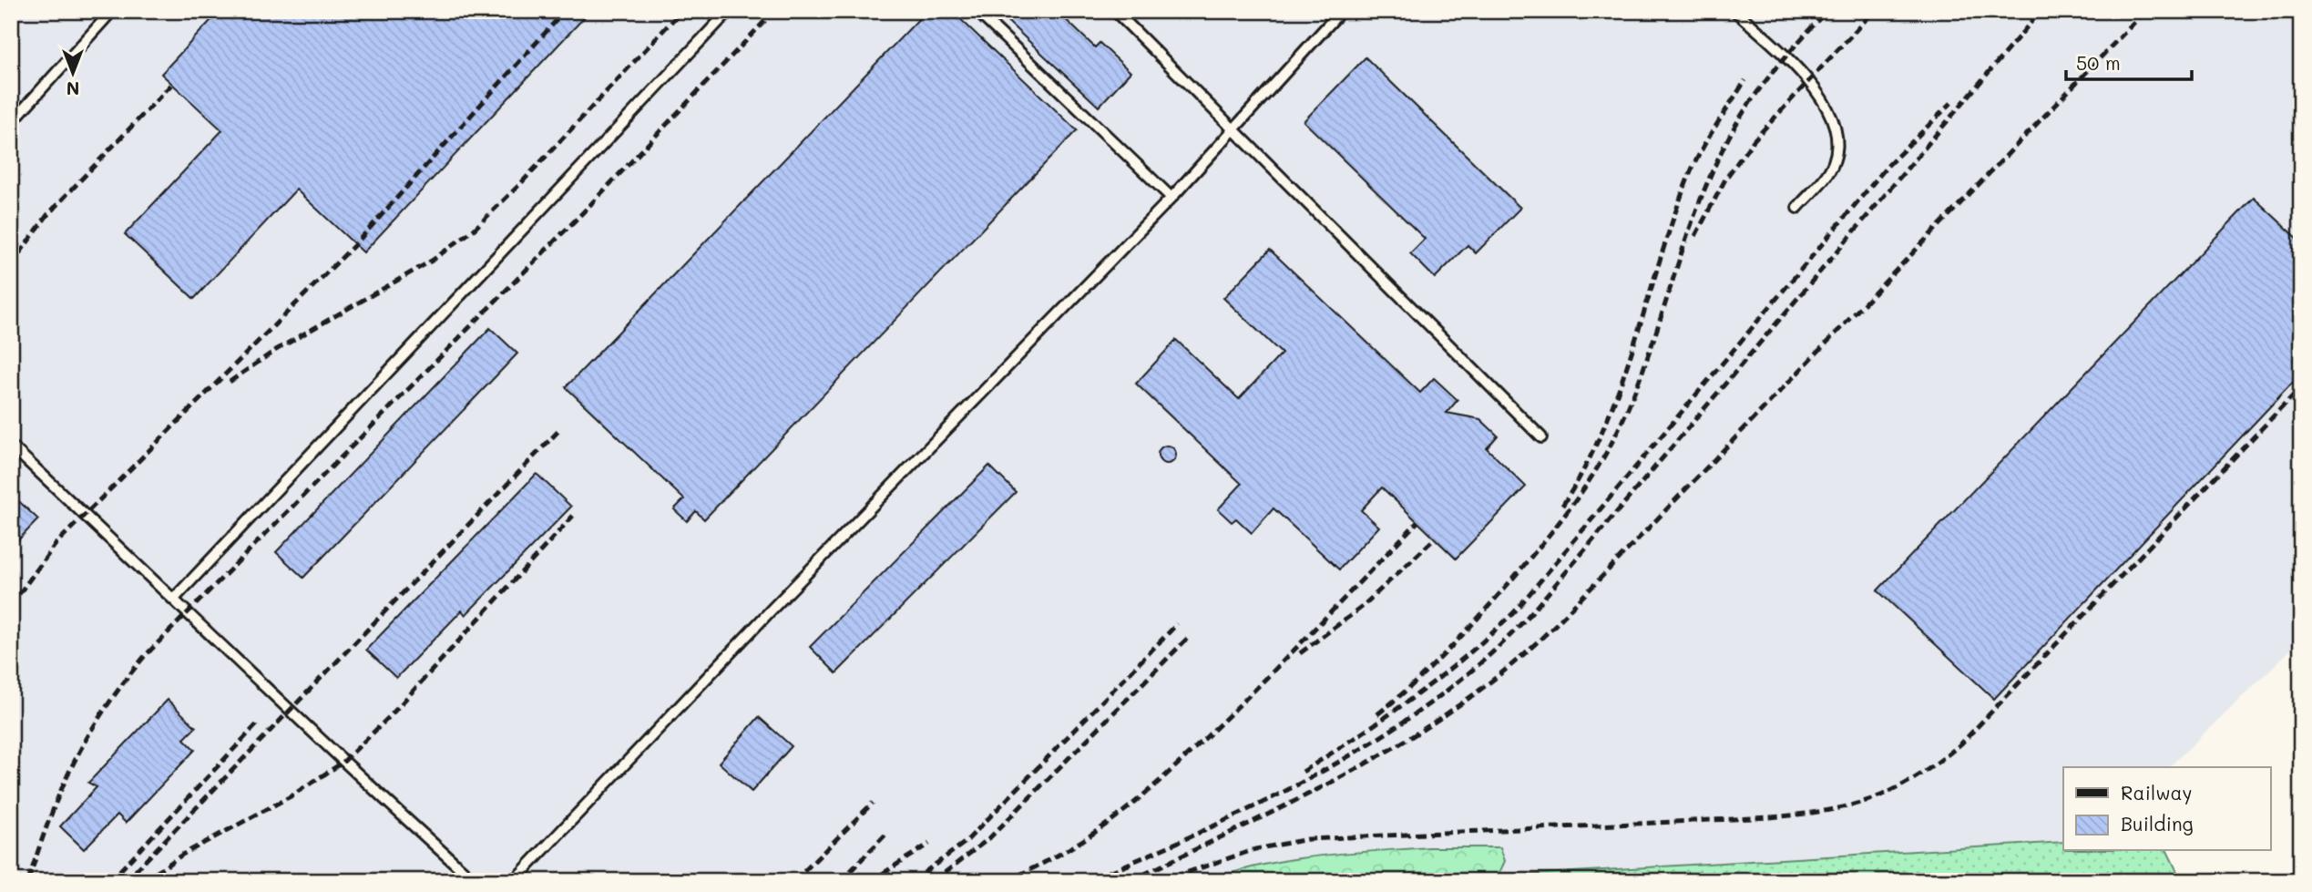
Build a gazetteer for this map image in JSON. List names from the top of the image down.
{
  "legend": ["Railway", "Building"],
  "scale_bar": "50 m",
  "north": "bottom"
}
